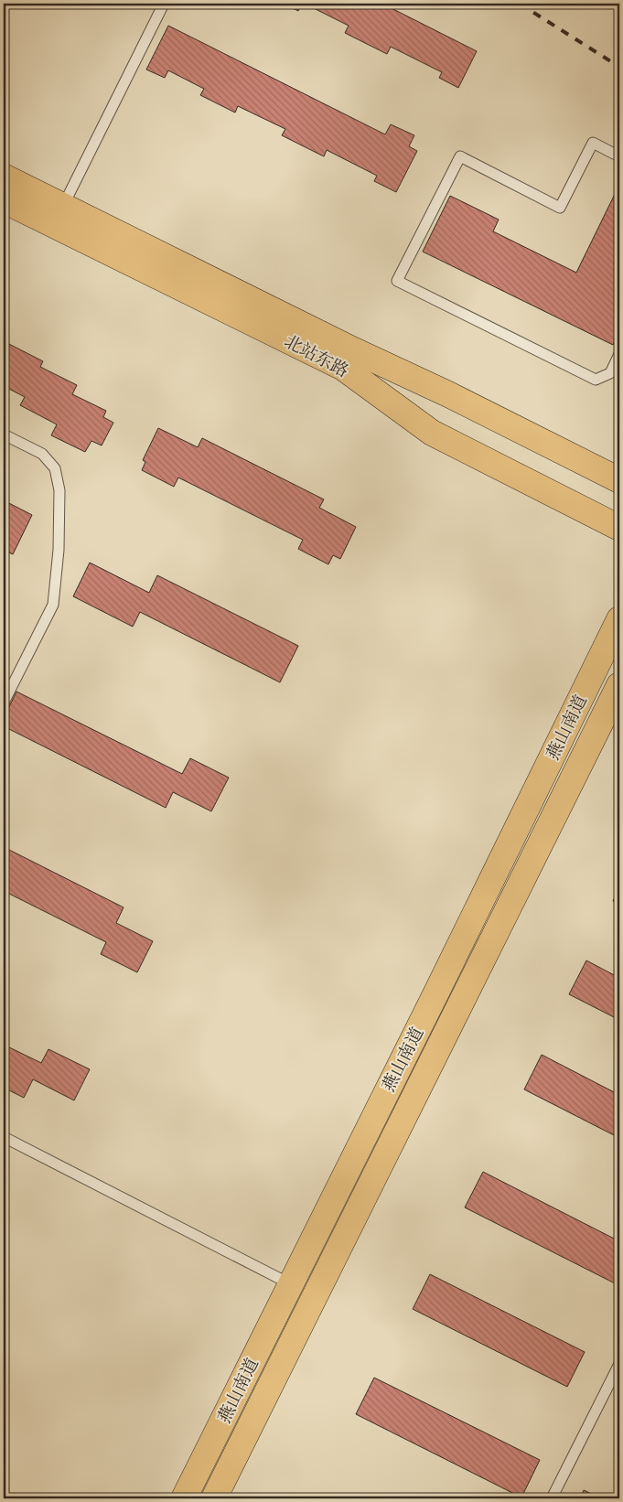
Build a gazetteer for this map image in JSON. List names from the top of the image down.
{
  "streets": {
    "main road": ["北站东路", "燕山南道"]
  }
}
